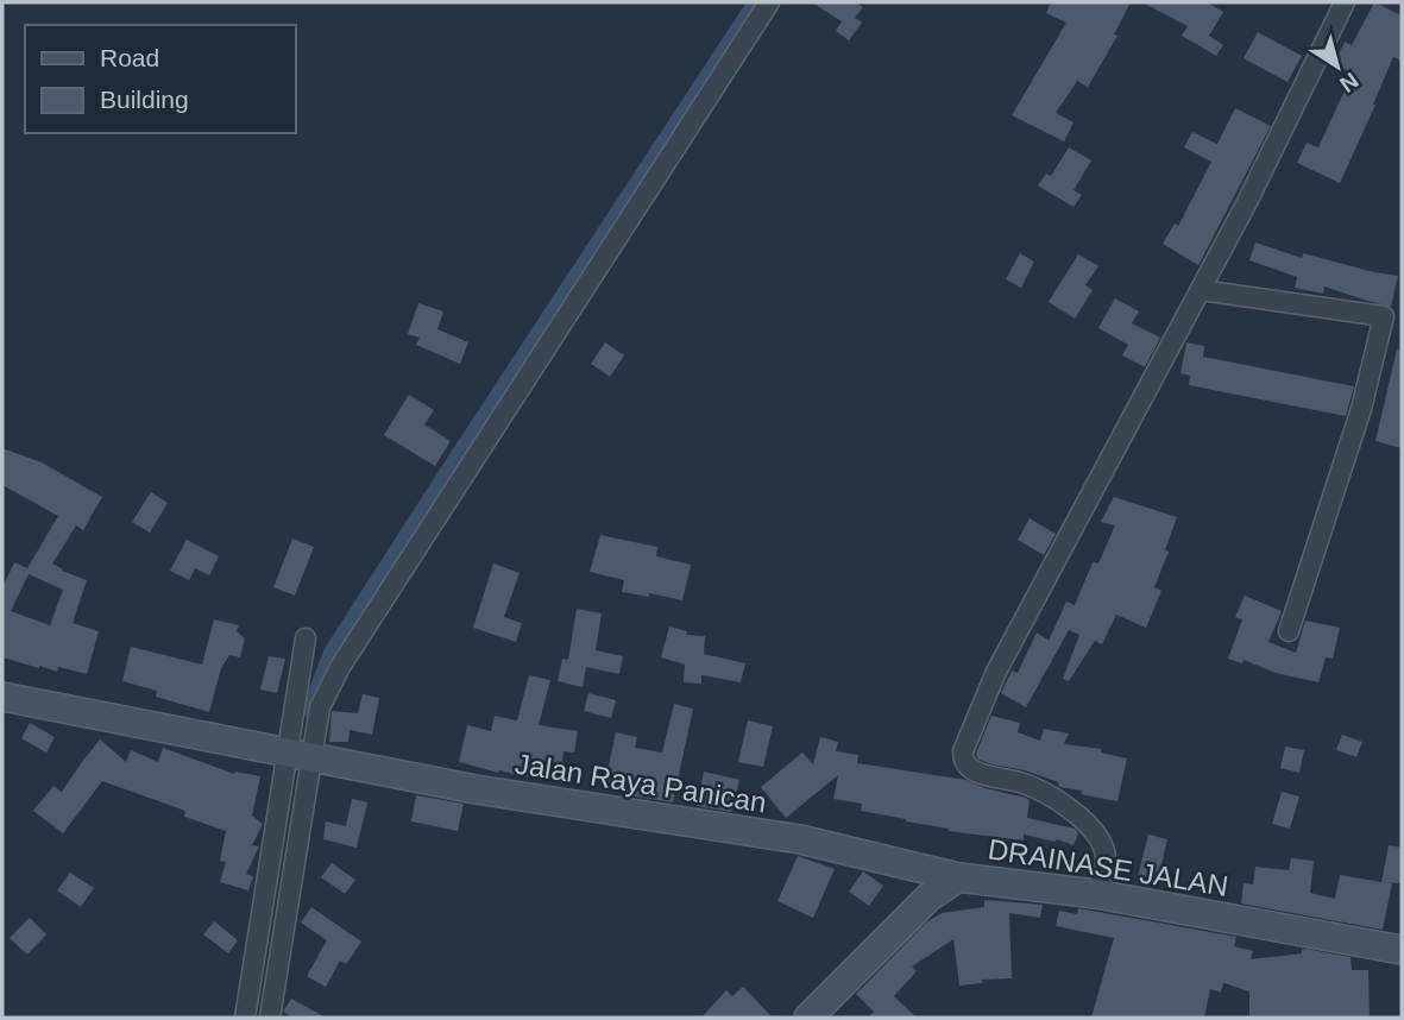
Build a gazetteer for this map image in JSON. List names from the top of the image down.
{
  "streets": {
    "street": ["Jalan Raya Panican", "DRAINASE JALAN"]
  },
  "crossings": [
    ["Jalan Raya Panican", "DRAINASE JALAN"]
  ],
  "legend": ["Road", "Building"],
  "north": "bottom right"
}
